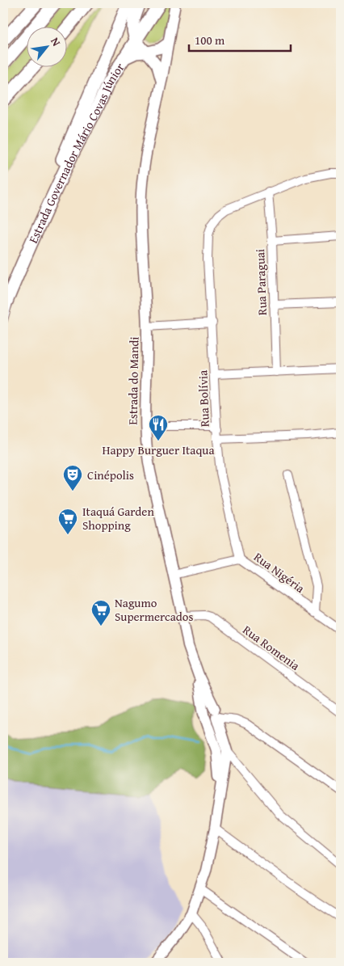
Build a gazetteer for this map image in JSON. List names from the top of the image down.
{
  "streets": {
    "highway": ["Estrada Governador Mário Covas Júnior"],
    "main road": ["Estrada do Mandi"],
    "street": [
      "Rua Paraguai",
      "Rua Bolívia",
      "Rua Nigéria",
      "Rua Romenia"
    ]
  },
  "crossings": [
    ["Rua Paraguai", "Rua Bolívia"],
    ["Estrada do Mandi", "Rua Nigéria"],
    ["Estrada do Mandi", "Rua Romenia"],
    ["Rua Bolívia", "Rua Nigéria"]
  ],
  "places": {
    "restaurant": ["Happy Burguer Itaqua"],
    "theatre": ["Cinépolis"],
    "supermarket": ["Itaquá Garden Shopping", "Nagumo Supermercados"]
  },
  "scale_bar": "100 m",
  "north": "top right"
}
